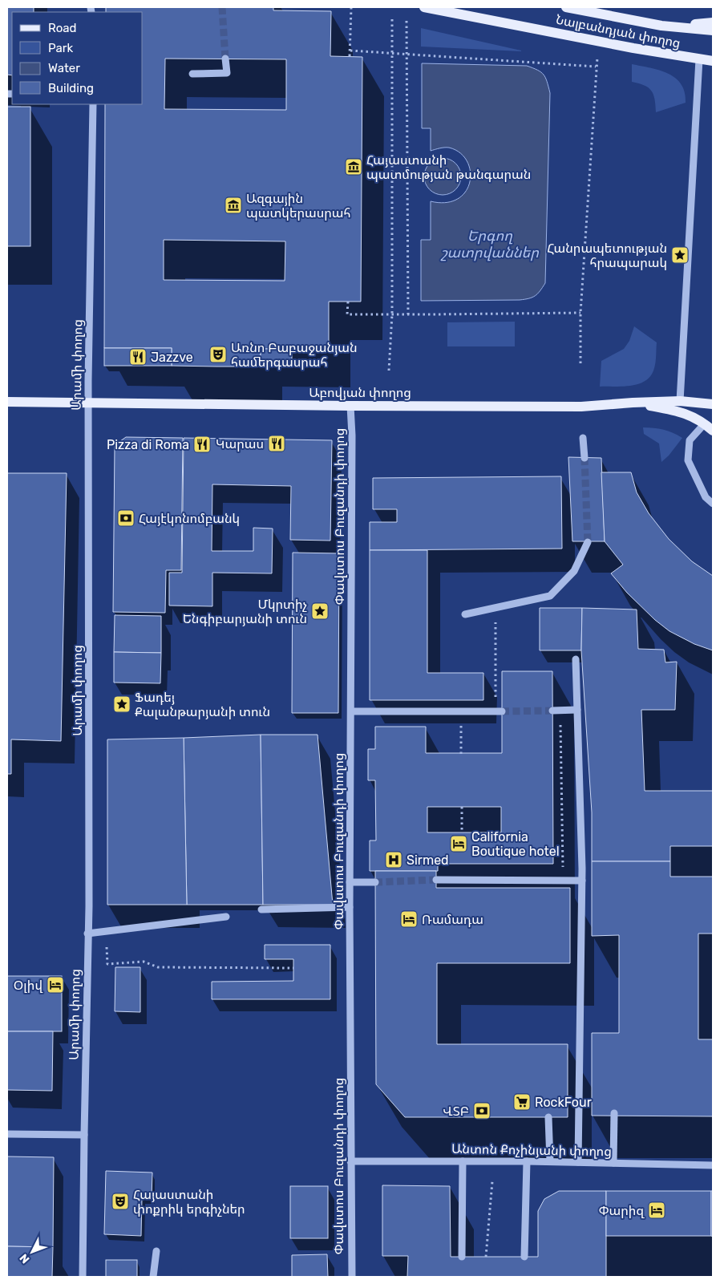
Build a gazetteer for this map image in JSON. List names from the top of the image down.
{
  "streets": {
    "main road": ["Նալբանդյան փողոց", "Աբովյան փողոց"],
    "street": ["Արամի փողոց", "Փավստոս Բուզանդի փողոց", "Անտոն Քոչինյանի փողոց"]
  },
  "crossings": [
    ["Արամի փողոց", "Աբովյան փողոց"],
    ["Աբովյան փողոց", "Փավստոս Բուզանդի փողոց"],
    ["Փավստոս Բուզանդի փողոց", "Անտոն Քոչինյանի փողոց"]
  ],
  "water": ["Երգող շատրվաններ"],
  "places": {
    "museum": ["Հայաստանի պատմության թանգարան", "Ազգային պատկերասրահ"],
    "place": ["Հանրապետության հրապարակ", "Մկրտիչ Ենգիբարյանի տուն", "Ֆադեյ Քալանթարյանի տուն"],
    "theatre": ["Առնո Բաբաջանյան համերգասրահ", "Հայաստանի փոքրիկ երգիչներ"],
    "restaurant": ["Jazzve", "Կարաս", "Pizza di Roma"],
    "bank": ["Հայէկոնոմբանկ", "ՎՏԲ"],
    "hotel": [
      "California Boutique hotel",
      "Ռամադա",
      "Օլիվ",
      "Փարիզ"
    ],
    "hospital": ["Sirmed"],
    "supermarket": ["RockFour"]
  },
  "legend": [
    "Road",
    "Park",
    "Water",
    "Building"
  ],
  "north": "bottom left"
}
